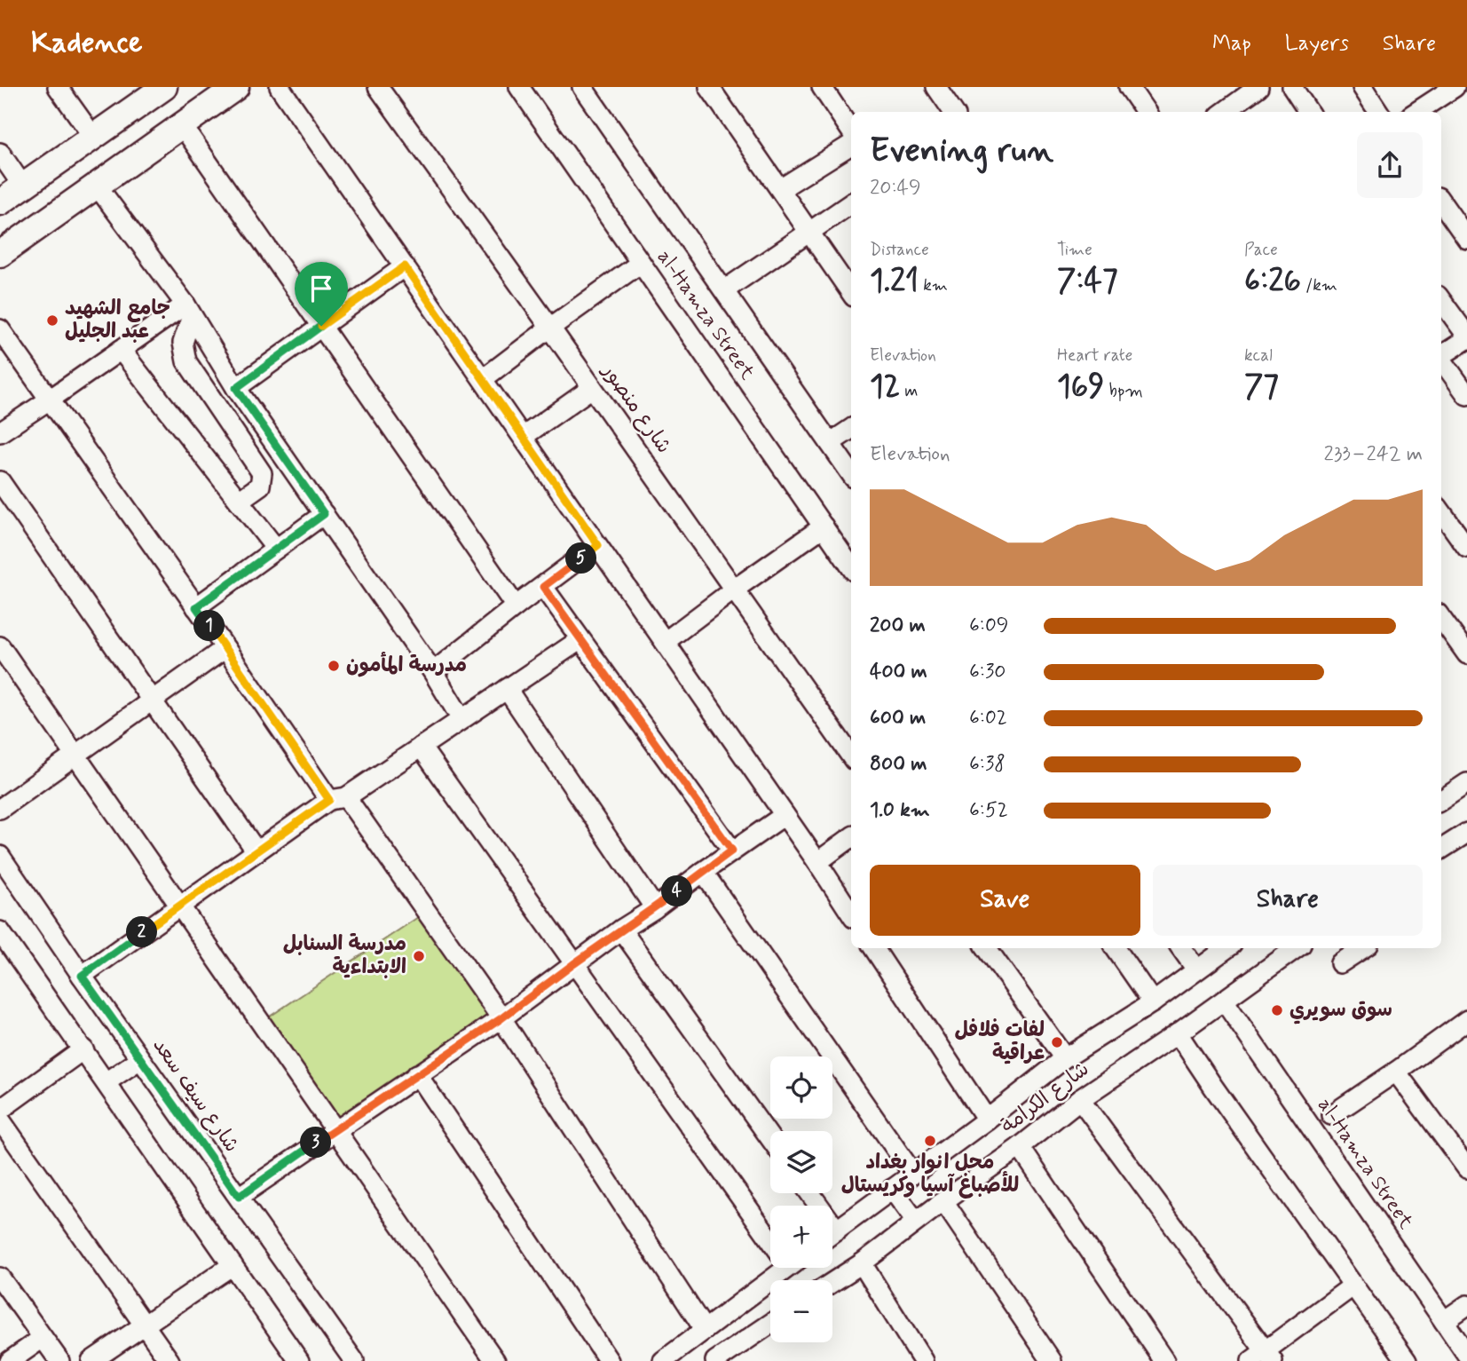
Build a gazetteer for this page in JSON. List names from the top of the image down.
{
  "streets": {
    "street": [
      "al-Hamza Street",
      "شارع منصور",
      "شارع سيف سعد",
      "شارع الكرامة"
    ]
  },
  "crossings": [
    ["al-Hamza Street", "شارع الكرامة"]
  ],
  "places": [
    "جامع الشهيد عبد الجليل",
    "مدرسة المأمون",
    "مدرسة السنابل الابتداءية",
    "سوق سويري",
    "لفات فلافل عراقية",
    "محل انوار بغداد للأصباغ آسيا وكريستال"
  ],
  "page": {
    "header": "Kadence",
    "nav": ["Map", "Layers", "Share"],
    "heading": ["Evening run", "20:49"],
    "stats": [
      ["Distance", "1.21 km"],
      ["Time", "7:47"],
      ["Pace", "6:26 /km"],
      ["Elevation", "12 m"],
      ["Heart rate", "169 bpm"],
      ["kcal", "77"]
    ],
    "chart": ["Elevation", "233–242 m"],
    "pins": [
      "5",
      "1",
      "4",
      "2",
      "3"
    ],
    "list": [
      {
        "name": "200 m",
        "note": "6:09"
      },
      {
        "name": "400 m",
        "note": "6:30"
      },
      {
        "name": "600 m",
        "note": "6:02"
      },
      {
        "name": "800 m",
        "note": "6:38"
      },
      {
        "name": "1.0 km",
        "note": "6:52"
      }
    ],
    "buttons": ["Save", "Share"],
    "map_buttons": ["+", "−"]
  }
}
